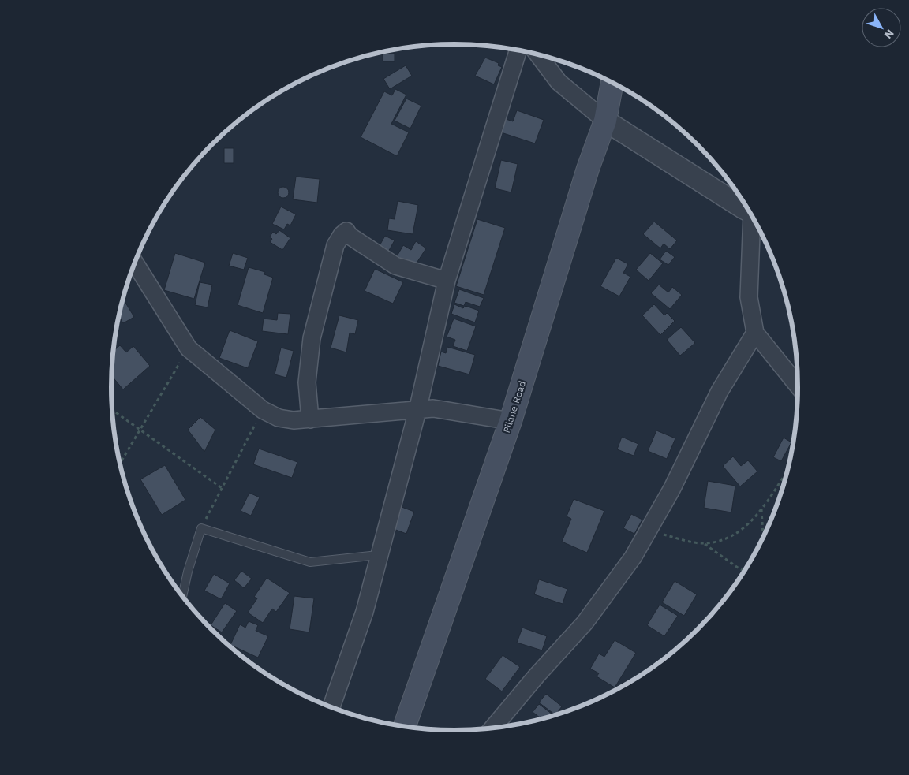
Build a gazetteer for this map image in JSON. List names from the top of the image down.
{
  "streets": {
    "main road": ["Pilane Road"]
  },
  "north": "bottom right"
}
